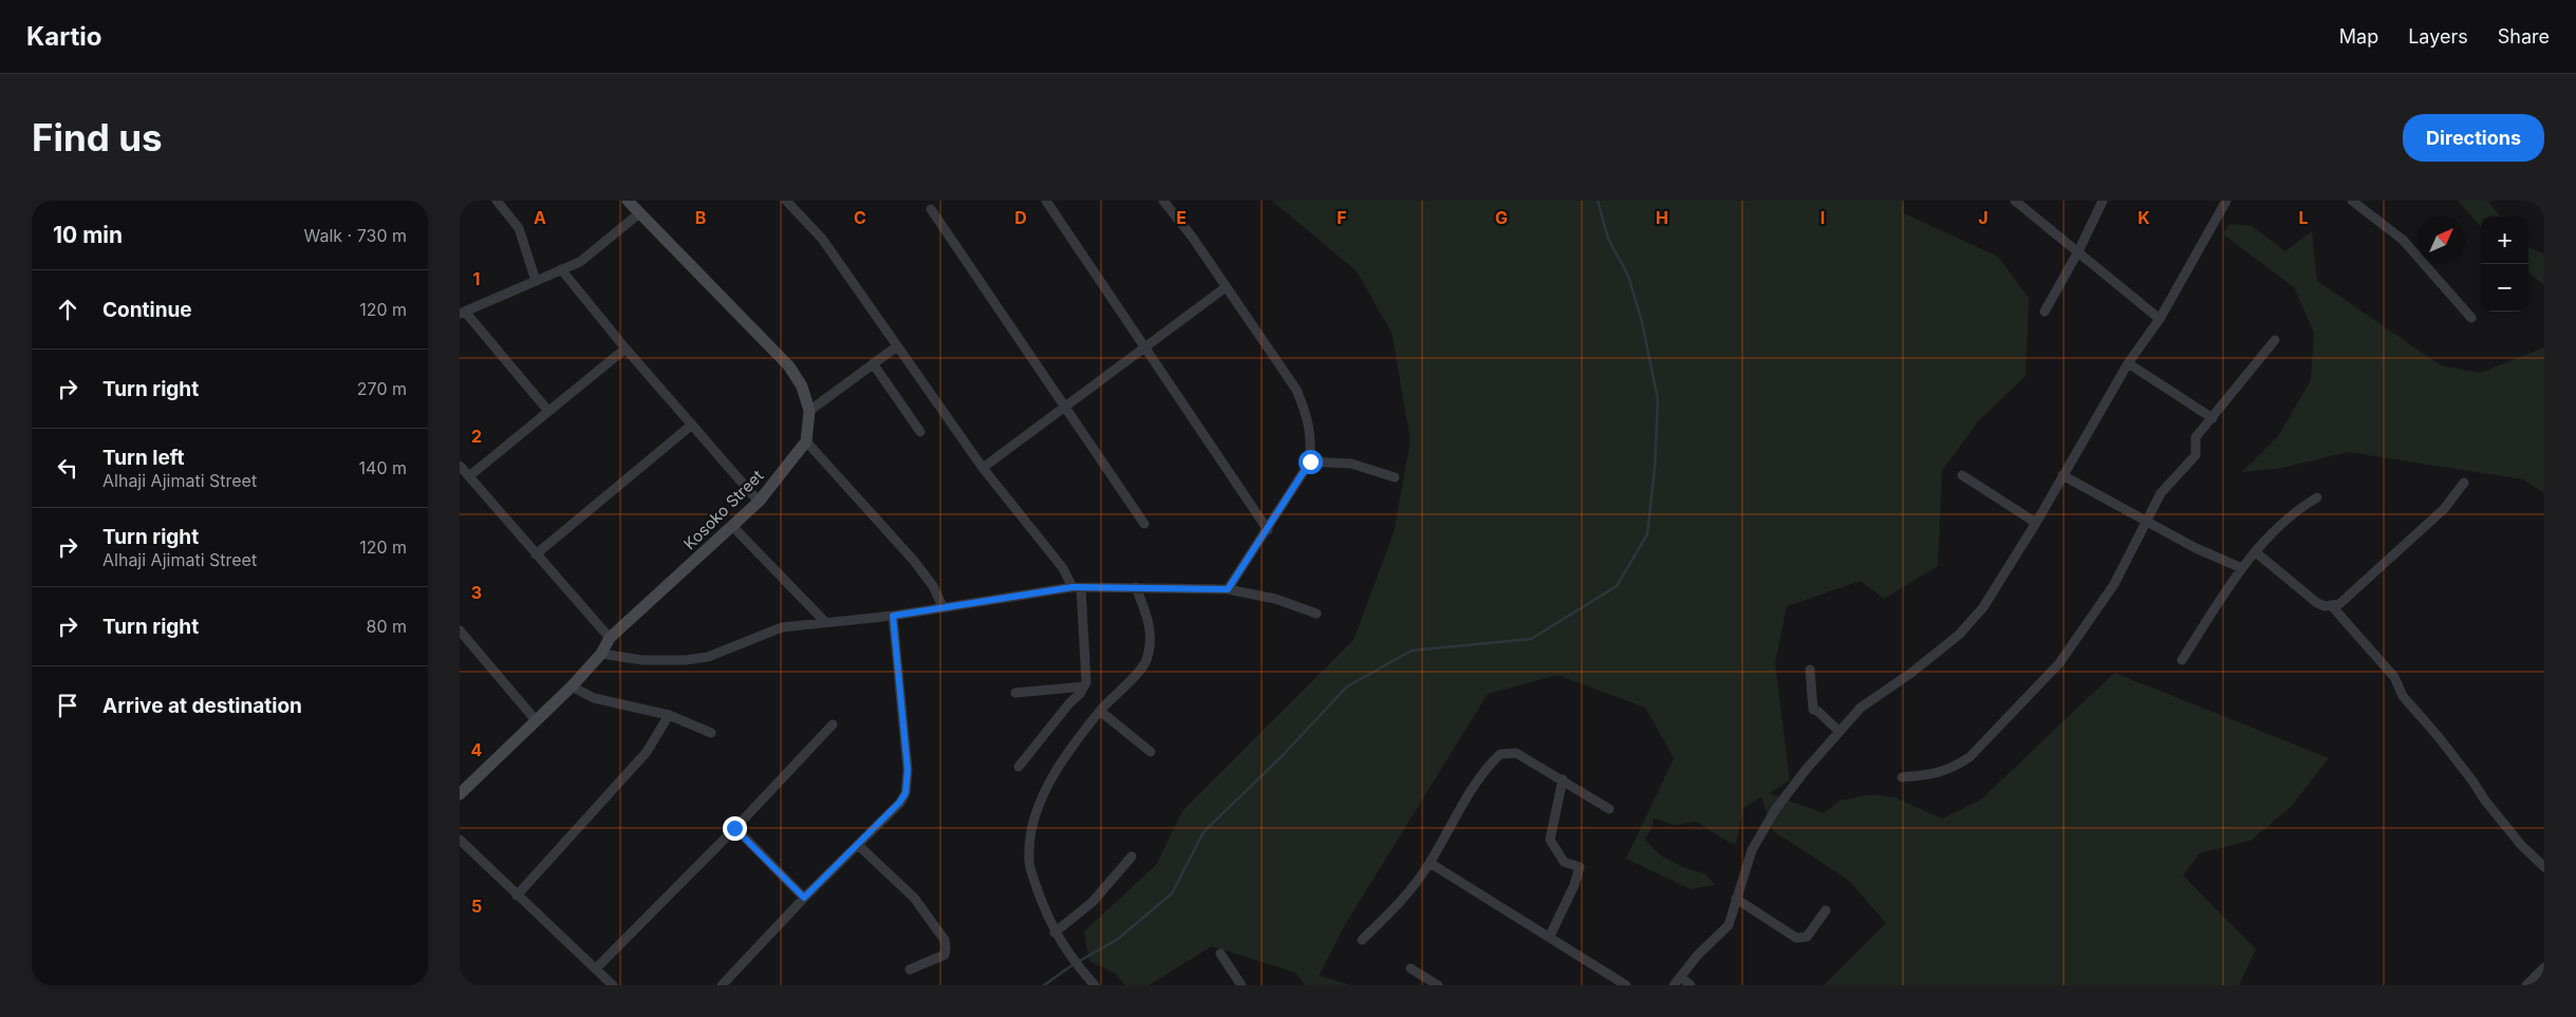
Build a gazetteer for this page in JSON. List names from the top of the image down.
{
  "streets": {
    "street": ["Kosoko Street"]
  },
  "north": "top right",
  "page": {
    "header": "Kartio",
    "nav": ["Map", "Layers", "Share"],
    "buttons": "Directions",
    "title": "Find us",
    "heading": ["10 min", "Walk · 730 m"],
    "map_buttons": ["+", "−"],
    "list": [
      ["Continue", "120 m"],
      ["Turn right", "270 m"],
      ["Turn left", "Alhaji Ajimati Street", "140 m"],
      ["Turn right", "Alhaji Ajimati Street", "120 m"],
      ["Turn right", "80 m"],
      "Arrive at destination"
    ]
  },
  "grid": {
    "columns": [
      "A",
      "B",
      "C",
      "D",
      "E",
      "F",
      "G",
      "H",
      "I",
      "J",
      "K",
      "L"
    ],
    "rows": [
      "1",
      "2",
      "3",
      "4",
      "5"
    ]
  }
}
